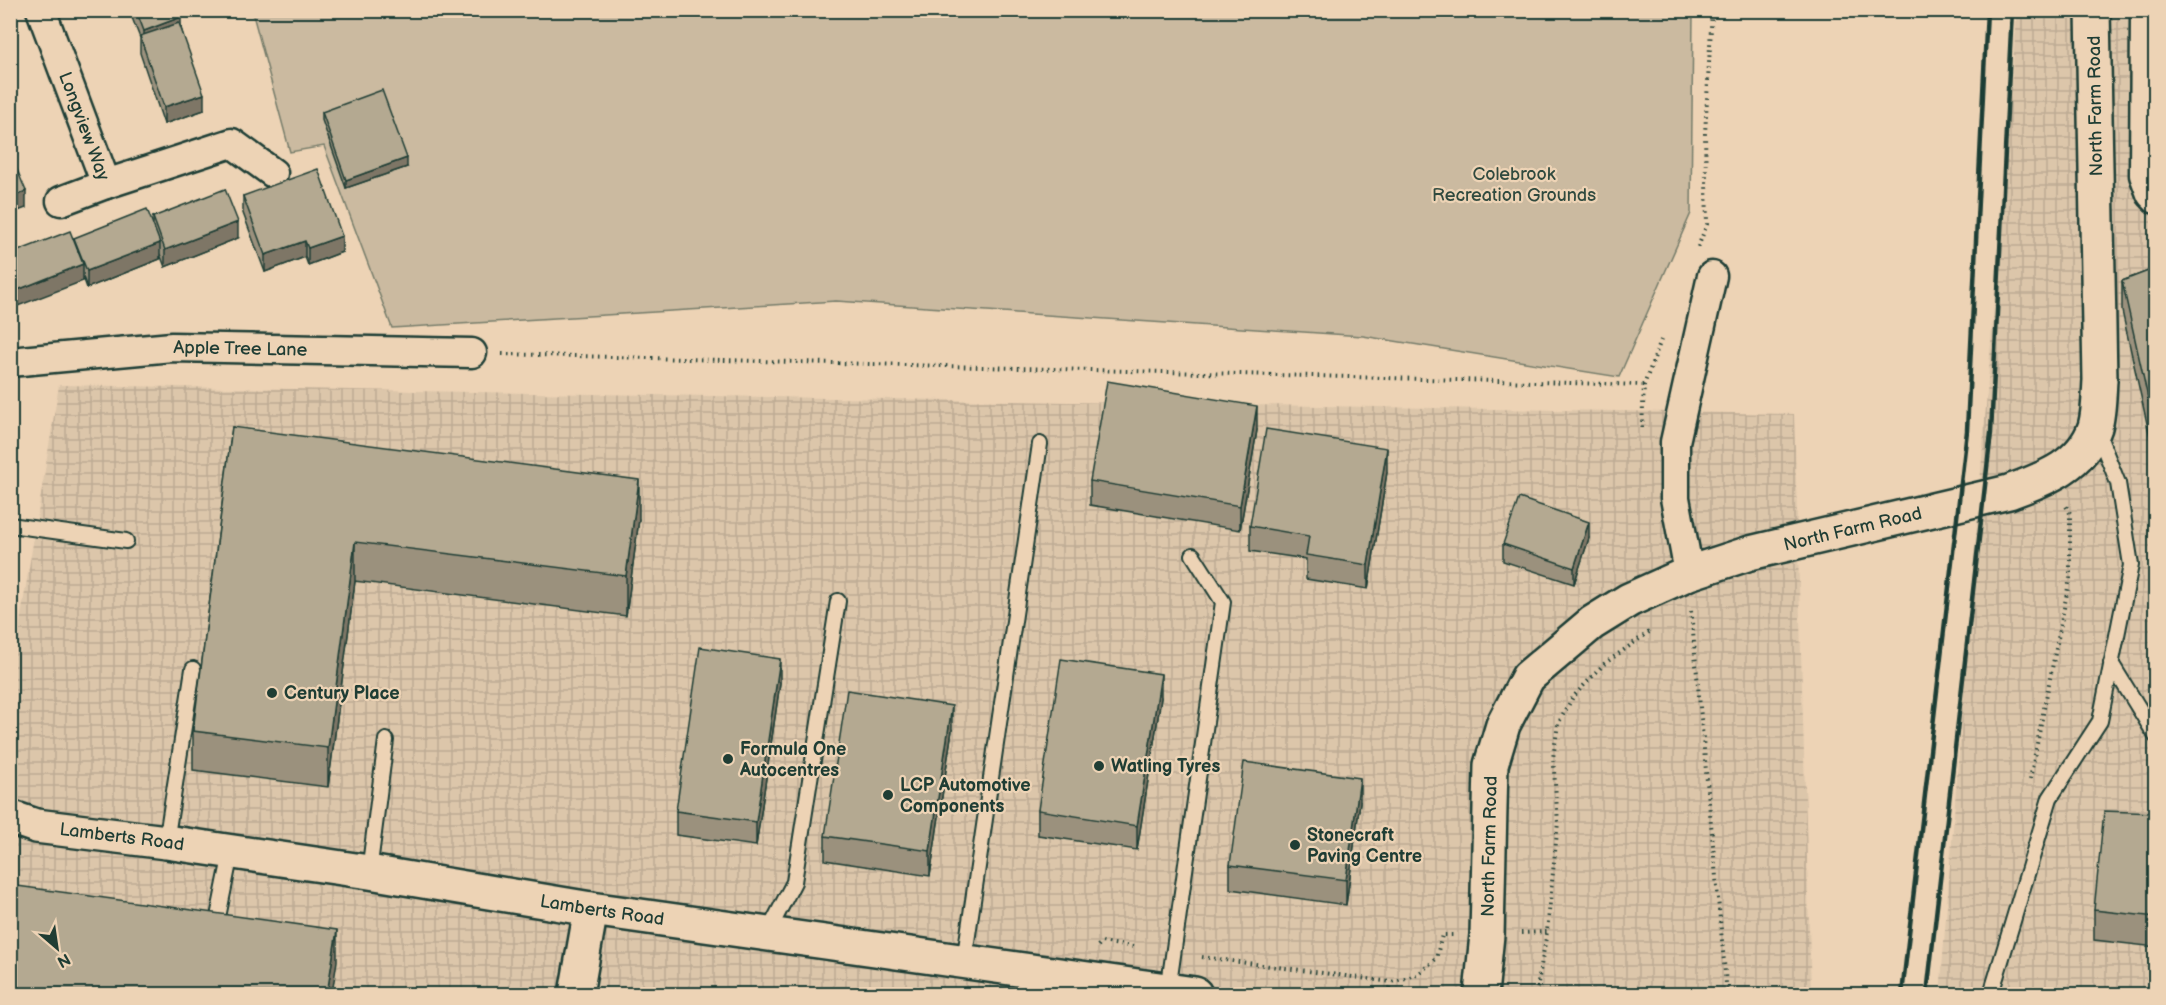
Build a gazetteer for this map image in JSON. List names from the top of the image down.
{
  "streets": {
    "street": [
      "North Farm Road",
      "Longview Way",
      "Apple Tree Lane",
      "Lamberts Road"
    ]
  },
  "parks": ["Colebrook Recreation Grounds"],
  "places": [
    "Century Place",
    "Formula One Autocentres",
    "Watling Tyres",
    "LCP Automotive Components",
    "Stonecraft Paving Centre"
  ],
  "north": "bottom right"
}
